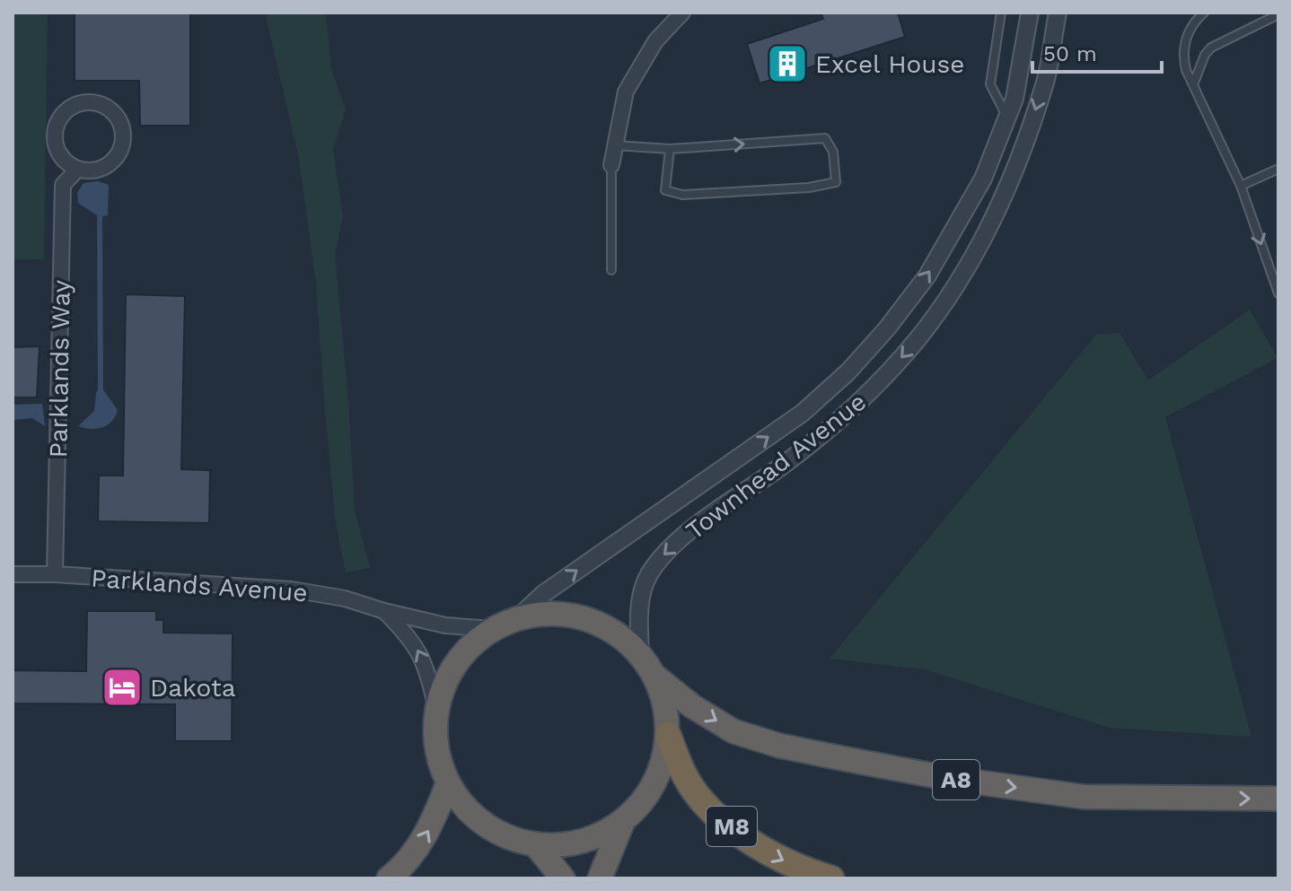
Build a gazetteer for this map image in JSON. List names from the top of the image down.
{
  "streets": {
    "highway": ["A8", "M8"],
    "street": ["Parklands Way", "Townhead Avenue", "Parklands Avenue"]
  },
  "crossings": [
    ["Parklands Way", "Parklands Avenue"],
    ["Townhead Avenue", "Parklands Avenue"],
    ["Townhead Avenue", "A8"],
    ["Townhead Avenue", "M8"],
    ["Parklands Avenue", "A8"],
    ["Parklands Avenue", "M8"],
    ["A8", "M8"]
  ],
  "places": {
    "building": ["Excel House"],
    "hotel": ["Dakota"]
  },
  "scale_bar": "50 m"
}
